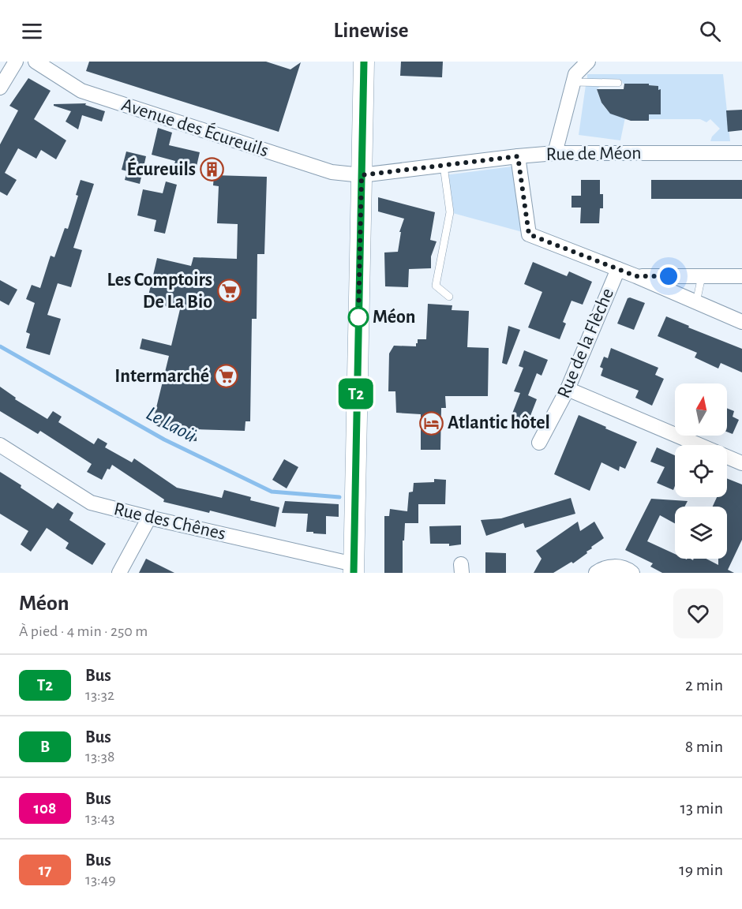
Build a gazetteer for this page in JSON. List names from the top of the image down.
{
  "streets": {
    "street": [
      "Avenue des Écureuils",
      "Rue de Méon",
      "Rue de la Flèche",
      "Rue des Chênes"
    ]
  },
  "crossings": [
    ["Avenue des Écureuils", "Rue de Méon"]
  ],
  "water": ["Le Laoü"],
  "places": {
    "building": ["Écureuils"],
    "supermarket": ["Les Comptoirs De La Bio", "Intermarché"],
    "other": ["Méon"],
    "hotel": ["Atlantic hôtel"]
  },
  "lines": ["bus line T2"],
  "north": "top",
  "page": {
    "header": "Linewise",
    "on_map": "T2",
    "heading": ["Méon", "À pied · 4 min · 250 m"],
    "list": [
      {
        "mark": "T2",
        "name": "Bus",
        "note": "13:32",
        "value": "2 min"
      },
      {
        "mark": "B",
        "name": "Bus",
        "note": "13:38",
        "value": "8 min"
      },
      {
        "mark": "108",
        "name": "Bus",
        "note": "13:43",
        "value": "13 min"
      },
      {
        "mark": "17",
        "name": "Bus",
        "note": "13:49",
        "value": "19 min"
      }
    ]
  }
}
